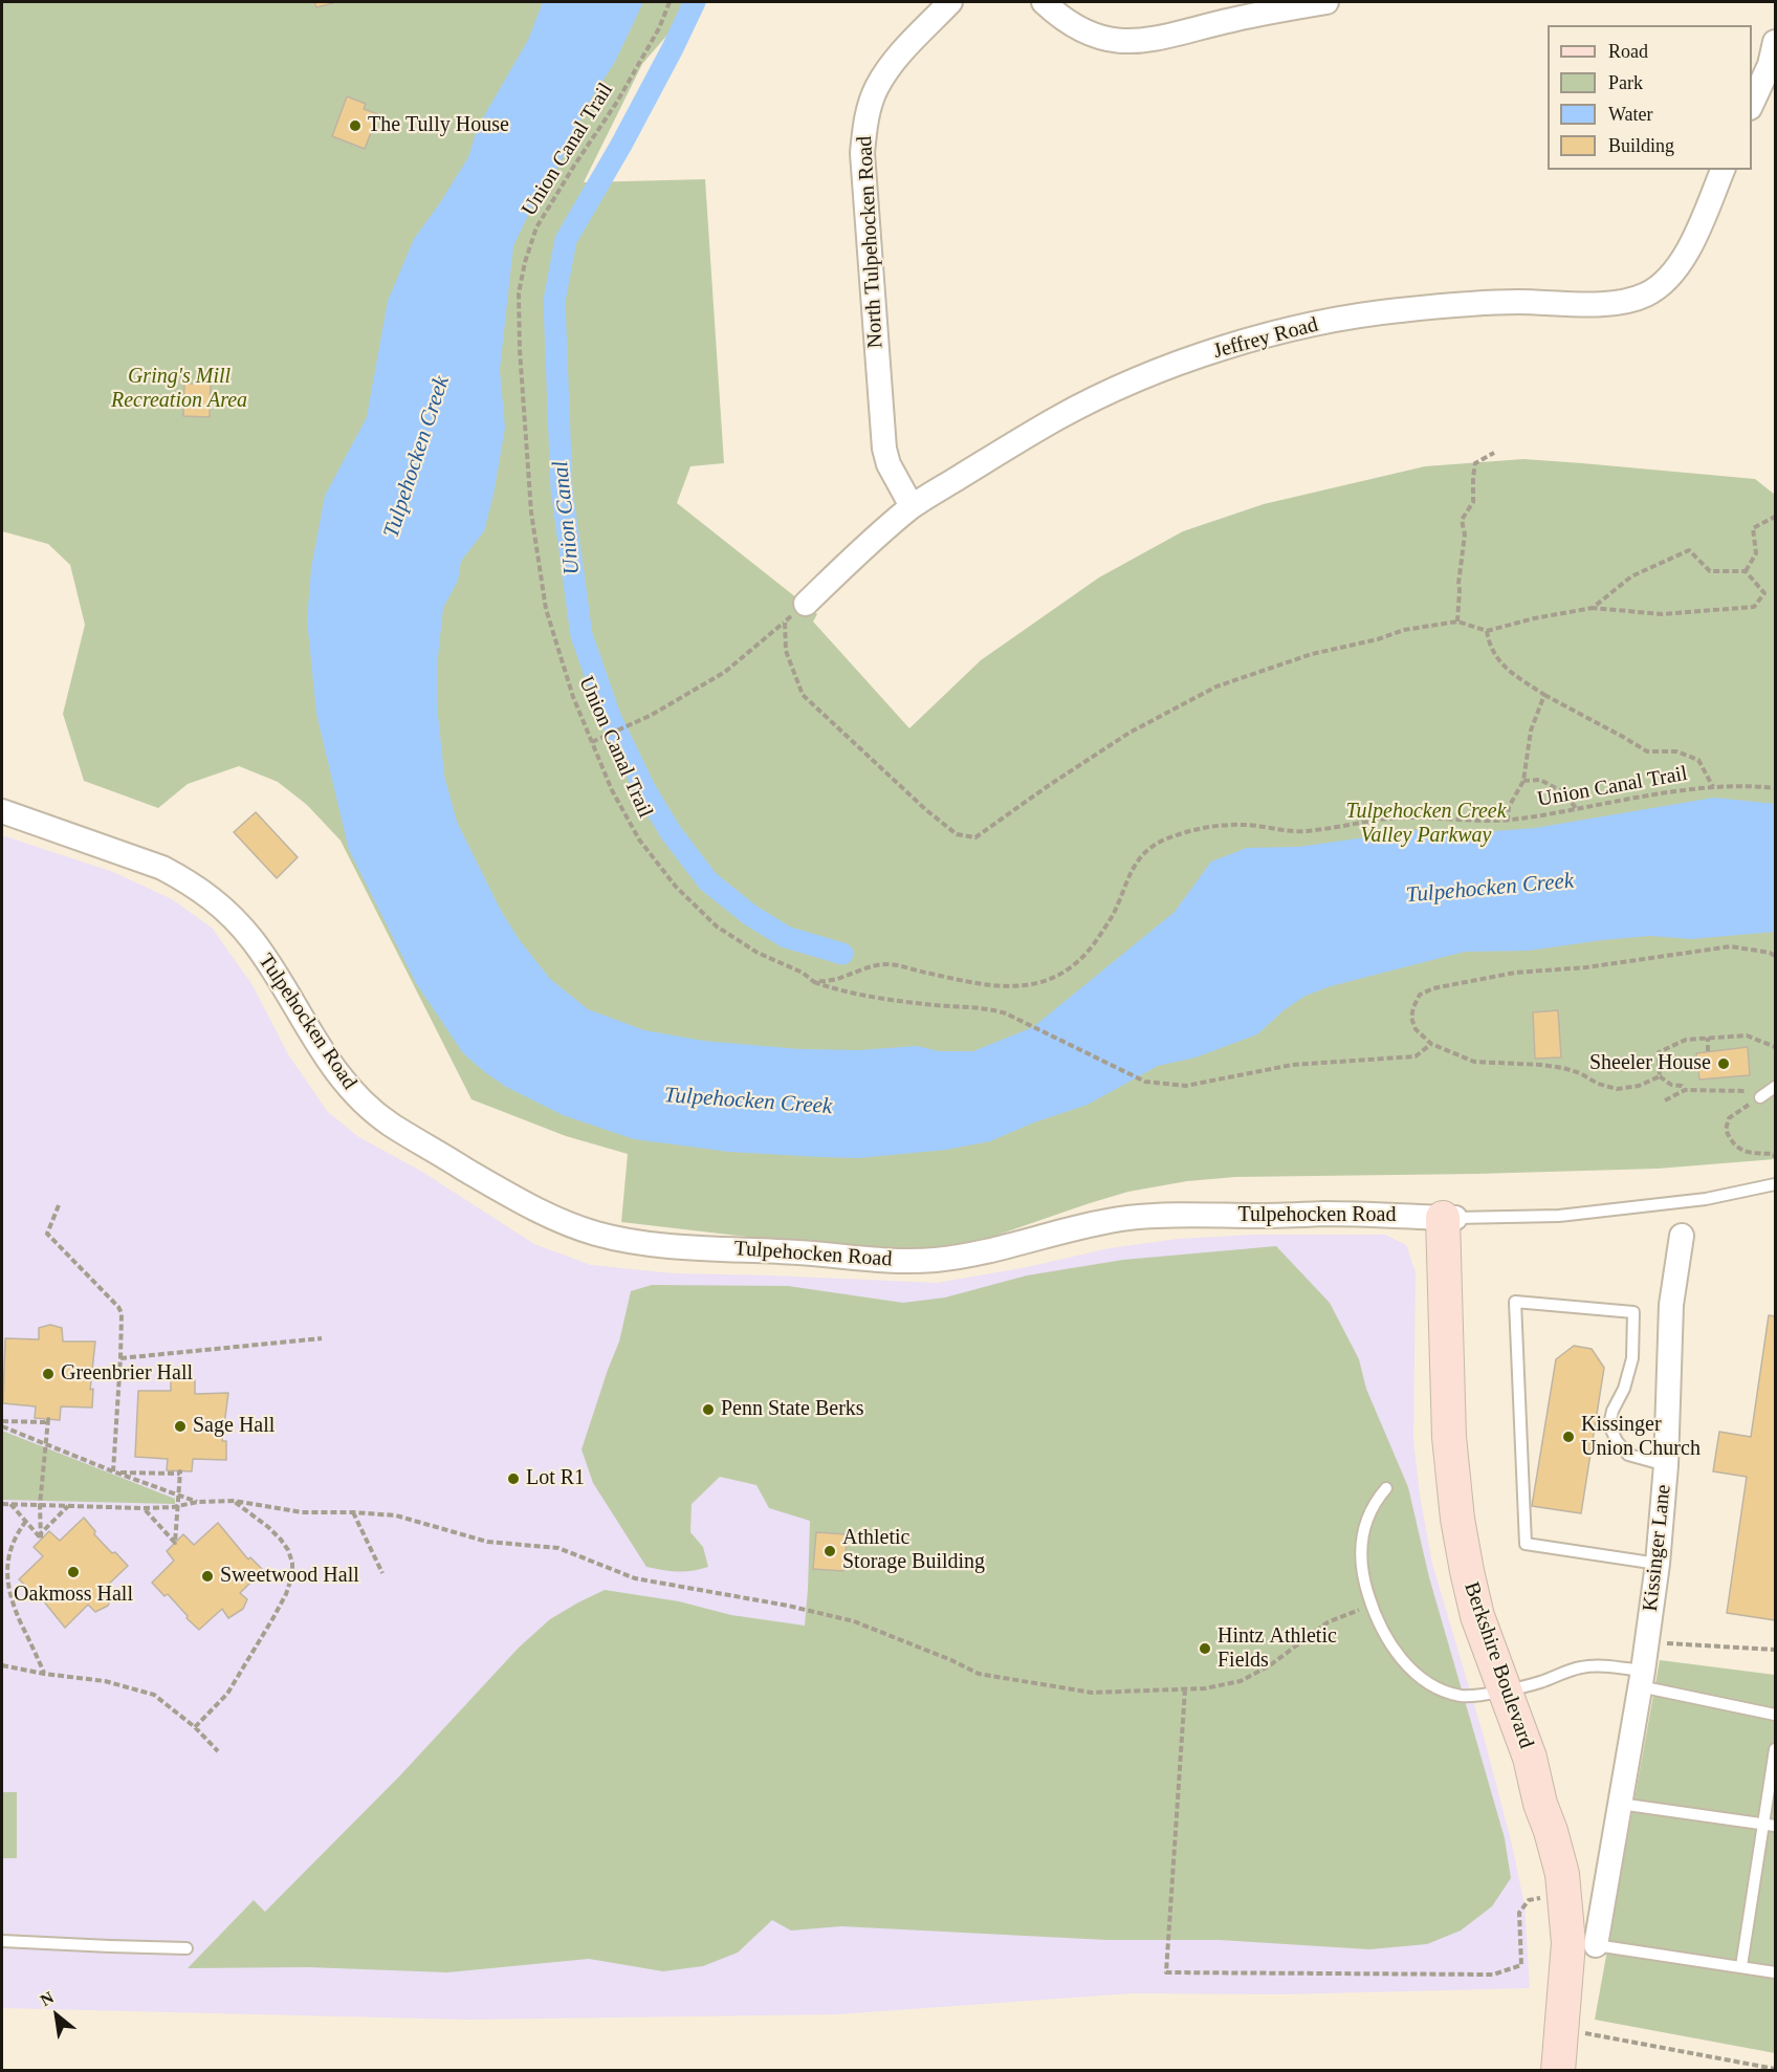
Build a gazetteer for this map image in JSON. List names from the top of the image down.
{
  "streets": {
    "street": [
      "North Tulpehocken Road",
      "Jeffrey Road",
      "Tulpehocken Road",
      "Kissinger Lane",
      "Berkshire Boulevard"
    ],
    "path": ["Union Canal Trail"]
  },
  "crossings": [
    ["North Tulpehocken Road", "Jeffrey Road"],
    ["Tulpehocken Road", "Berkshire Boulevard"]
  ],
  "water": ["Tulpehocken Creek", "Union Canal"],
  "parks": ["Gring's Mill Recreation Area", "Tulpehocken Creek Valley Parkway"],
  "places": [
    "The Tully House",
    "Sheeler House",
    "Greenbrier Hall",
    "Penn State Berks",
    "Sage Hall",
    "Kissinger Union Church",
    "Lot R1",
    "Athletic Storage Building",
    "Oakmoss Hall",
    "Sweetwood Hall",
    "Hintz Athletic Fields"
  ],
  "legend": [
    "Road",
    "Park",
    "Water",
    "Building"
  ],
  "north": "top left"
}
